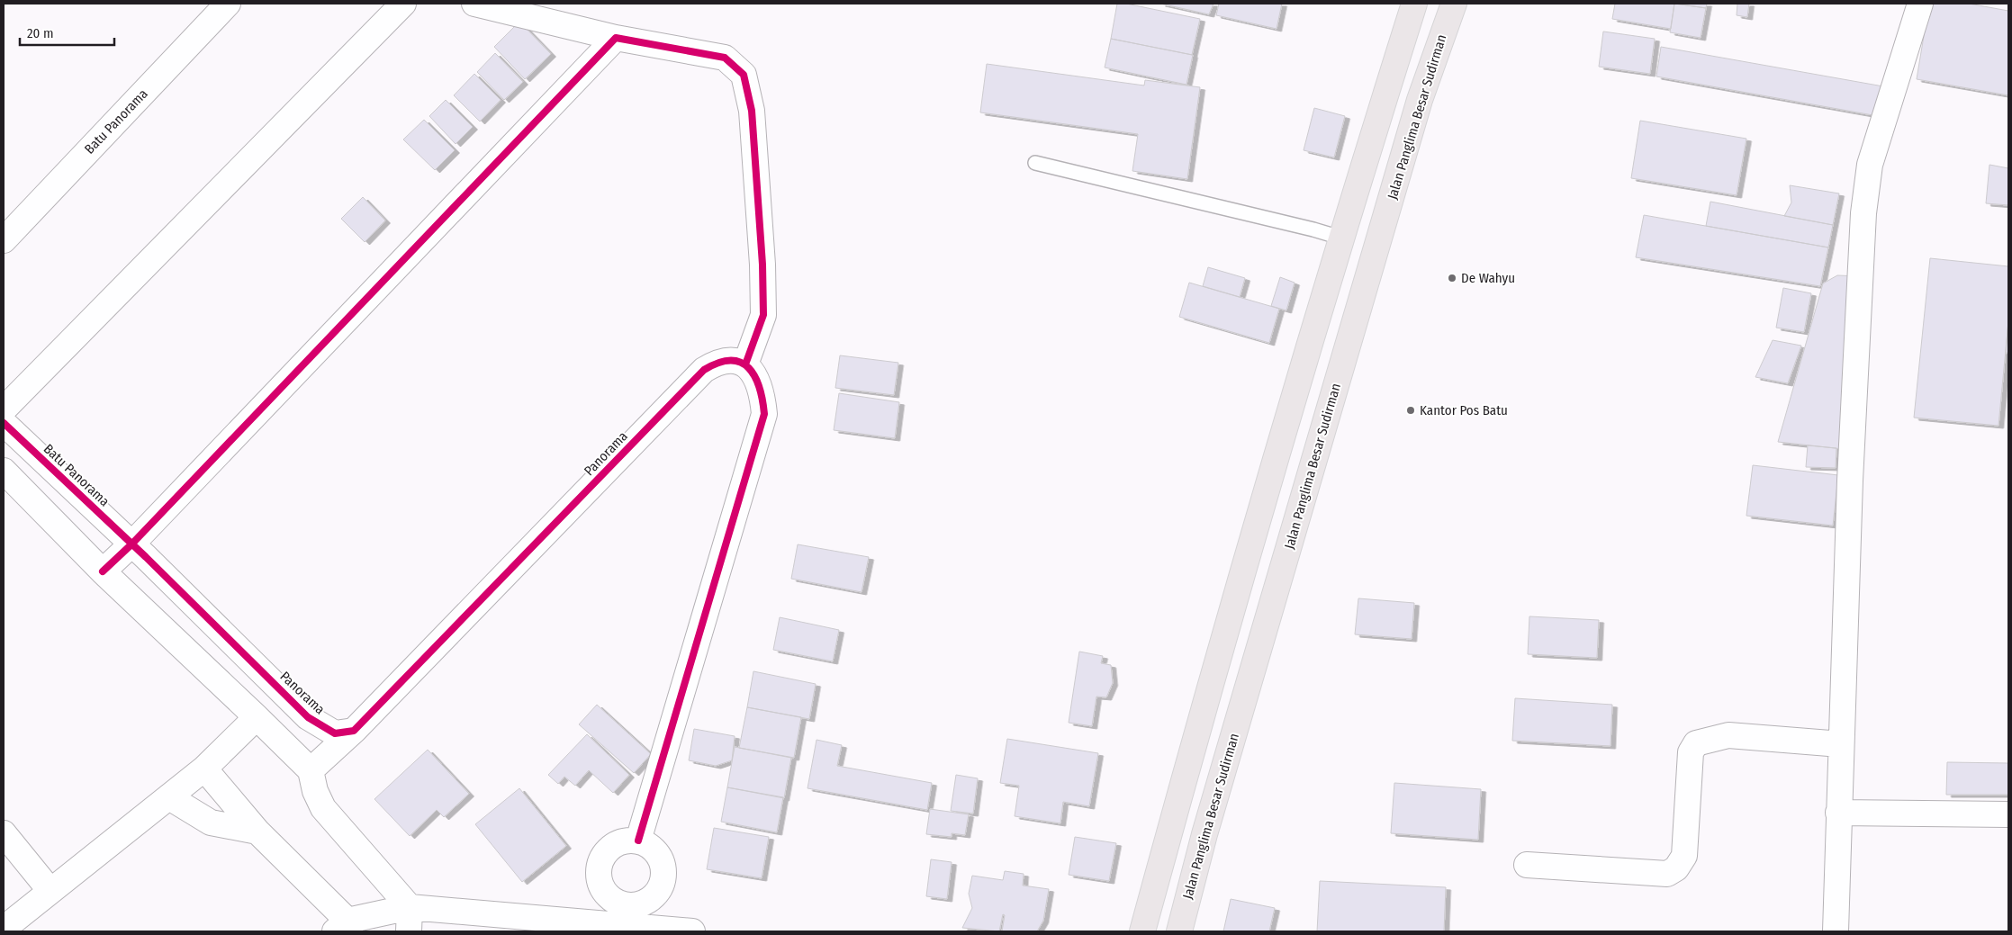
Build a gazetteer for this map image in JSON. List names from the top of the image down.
{
  "streets": {
    "main road": ["Jalan Panglima Besar Sudirman"],
    "street": ["Batu Panorama", "Panorama"]
  },
  "crossings": [
    ["Batu Panorama", "Panorama"]
  ],
  "places": ["De Wahyu", "Kantor Pos Batu"],
  "scale_bar": "20 m"
}
